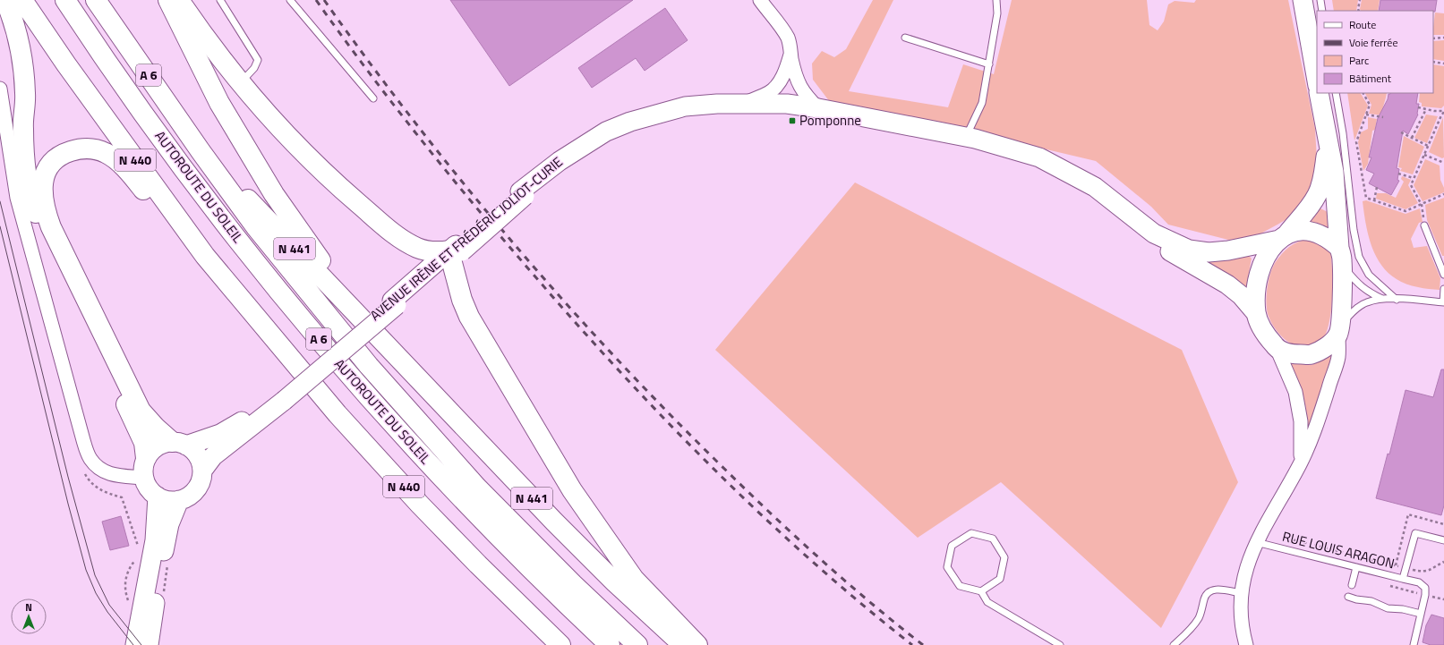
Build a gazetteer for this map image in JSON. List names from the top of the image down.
{
  "streets": {
    "main road": [
      "A 6",
      "N 440",
      "AUTOROUTE DU SOLEIL",
      "AVENUE IRÈNE ET FRÉDÉRIC JOLIOT-CURIE",
      "N 441"
    ],
    "lane": ["RUE LOUIS ARAGON"]
  },
  "crossings": [
    ["AUTOROUTE DU SOLEIL", "N 441"]
  ],
  "places": {
    "transit": ["Pomponne"]
  },
  "legend": [
    "Route",
    "Voie ferrée",
    "Parc",
    "Bâtiment"
  ],
  "north": "top"
}
